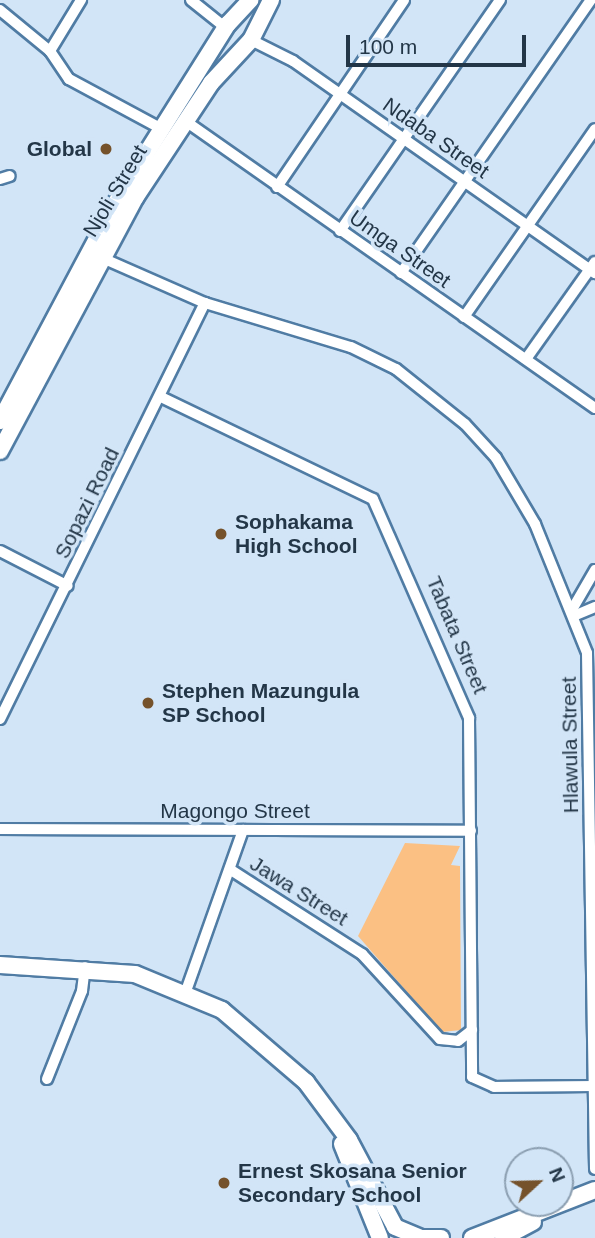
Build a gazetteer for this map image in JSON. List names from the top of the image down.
{
  "streets": {
    "street": [
      "Ndaba Street",
      "Njoli Street",
      "Umga Street",
      "Sopazi Road",
      "Tabata Street",
      "Hlawula Street",
      "Magongo Street",
      "Jawa Street"
    ]
  },
  "crossings": [
    ["Ndaba Street", "Njoli Street"],
    ["Njoli Street", "Umga Street"],
    ["Njoli Street", "Hlawula Street"],
    ["Sopazi Road", "Tabata Street"],
    ["Sopazi Road", "Hlawula Street"],
    ["Tabata Street", "Hlawula Street"],
    ["Tabata Street", "Magongo Street"],
    ["Tabata Street", "Jawa Street"],
    ["Magongo Street", "Jawa Street"]
  ],
  "places": [
    "Global",
    "Sophakama High School",
    "Stephen Mazungula SP School",
    "Ernest Skosana Senior Secondary School"
  ],
  "scale_bar": "100 m",
  "north": "right"
}
